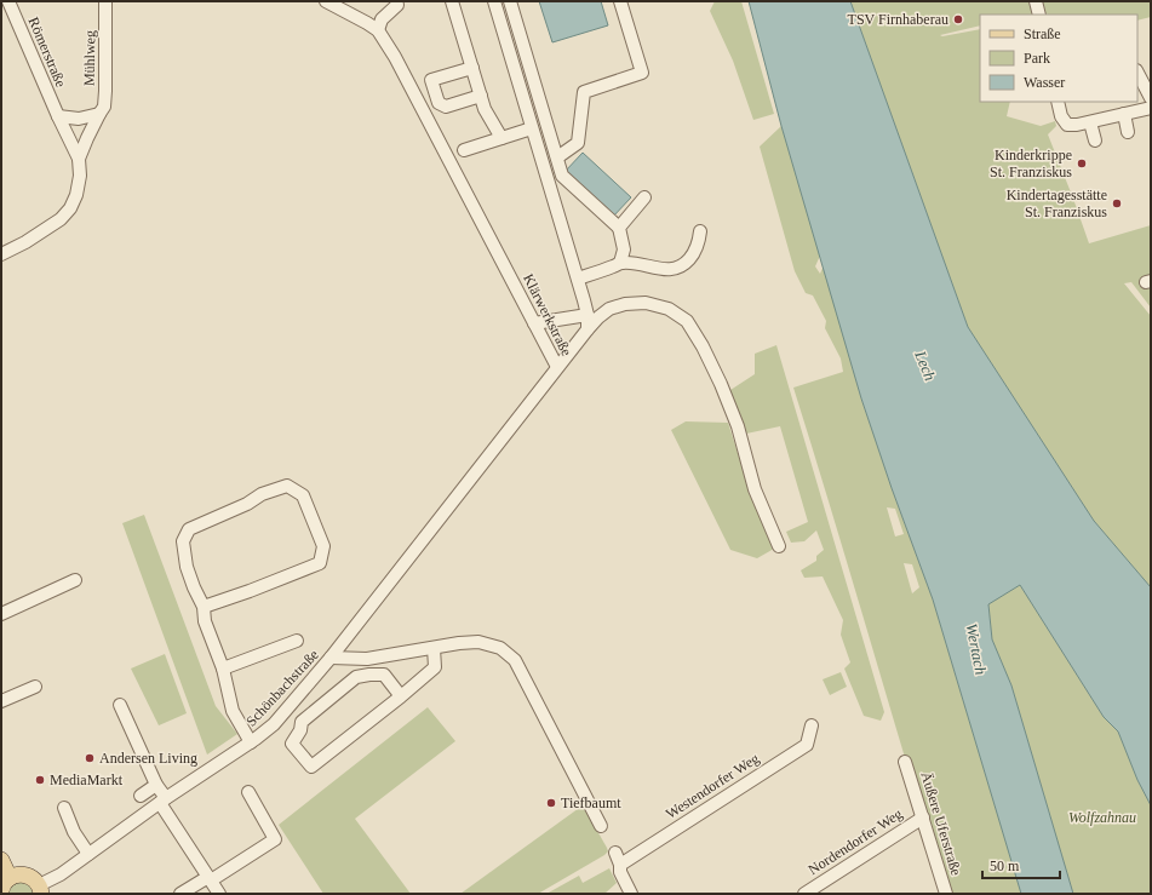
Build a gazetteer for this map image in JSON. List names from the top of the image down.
{
  "streets": {
    "street": [
      "Römerstraße",
      "Mühlweg",
      "Klärwerkstraße",
      "Schönbachstraße",
      "Westendorfer Weg",
      "Äußere Uferstraße",
      "Nordendorfer Weg"
    ]
  },
  "crossings": [
    ["Römerstraße", "Mühlweg"],
    ["Klärwerkstraße", "Schönbachstraße"],
    ["Äußere Uferstraße", "Nordendorfer Weg"]
  ],
  "water": ["Lech", "Wertach"],
  "parks": ["Wolfzahnau"],
  "places": [
    "TSV Firnhaberau",
    "Kinderkrippe St. Franziskus",
    "Kindertagesstätte St. Franziskus",
    "Andersen Living",
    "MediaMarkt",
    "Tiefbaumt"
  ],
  "legend": ["Straße", "Park", "Wasser"],
  "scale_bar": "50 m"
}
